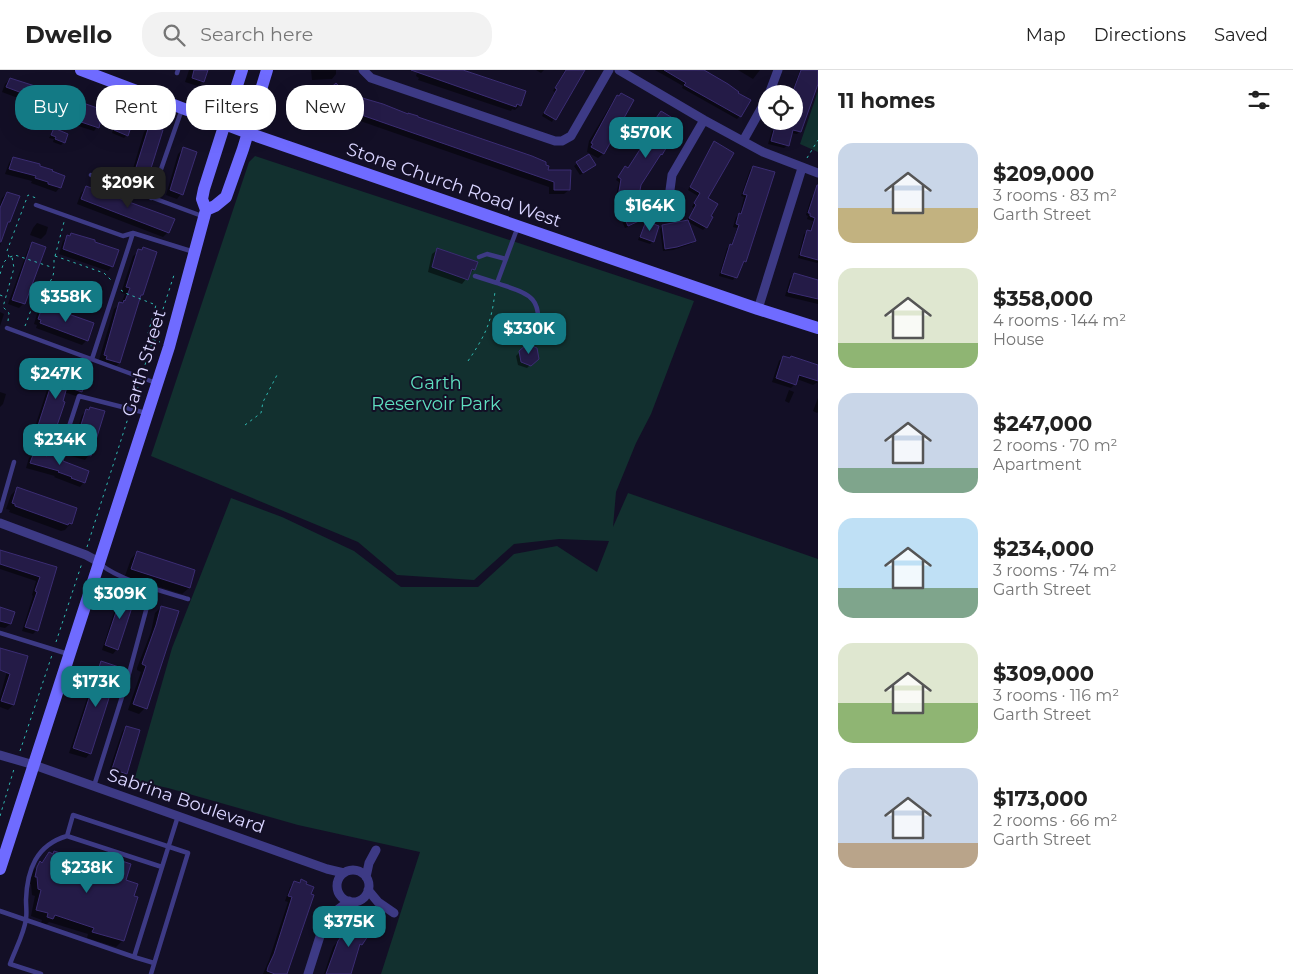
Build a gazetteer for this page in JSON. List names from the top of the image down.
{
  "streets": {
    "main road": ["Stone Church Road West", "Garth Street"],
    "street": ["Sabrina Boulevard"]
  },
  "crossings": [
    ["Garth Street", "Sabrina Boulevard"]
  ],
  "parks": ["Garth Reservoir Park"],
  "page": {
    "header": "Dwello",
    "search": "Search here",
    "nav": ["Map", "Directions", "Saved"],
    "heading": "11 homes",
    "chip": [
      "Buy",
      "Rent",
      "Filters",
      "New"
    ],
    "price": [
      "$570K",
      "$209K",
      "$164K",
      "$358K",
      "$330K",
      "$247K",
      "$234K",
      "$309K",
      "$173K",
      "$238K",
      "$375K"
    ],
    "list": [
      {
        "name": "$209,000",
        "note": "3 rooms · 83 m² · Garth Street"
      },
      {
        "name": "$358,000",
        "note": "4 rooms · 144 m² · House"
      },
      {
        "name": "$247,000",
        "note": "2 rooms · 70 m² · Apartment"
      },
      {
        "name": "$234,000",
        "note": "3 rooms · 74 m² · Garth Street"
      },
      {
        "name": "$309,000",
        "note": "3 rooms · 116 m² · Garth Street"
      },
      {
        "name": "$173,000",
        "note": "2 rooms · 66 m² · Garth Street"
      }
    ]
  }
}
